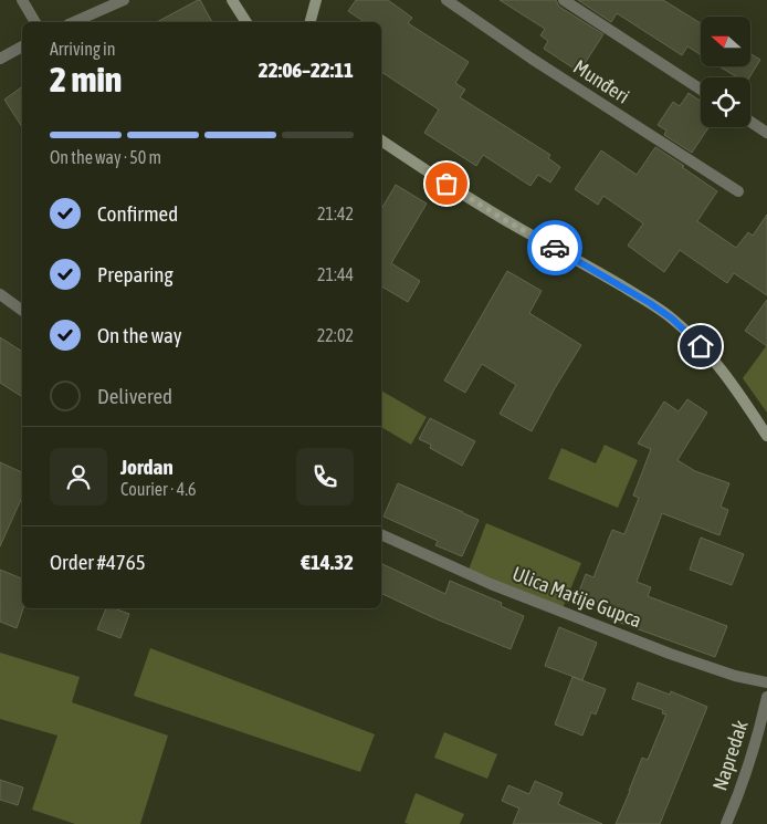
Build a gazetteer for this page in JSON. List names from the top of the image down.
{
  "streets": {
    "street": ["Munđeri", "Ulica Matije Gupca", "Napredak"]
  },
  "north": "left",
  "page": {
    "heading": ["2 min", "Arriving in", "22:06–22:11"],
    "panel": [
      "Jordan",
      "Courier · 4.6",
      "Order #4765",
      "€14.32"
    ],
    "bar": "On the way · 50 m",
    "list": [
      ["Confirmed", "21:42"],
      ["Preparing", "21:44"],
      ["On the way", "22:02"],
      "Delivered"
    ]
  }
}
